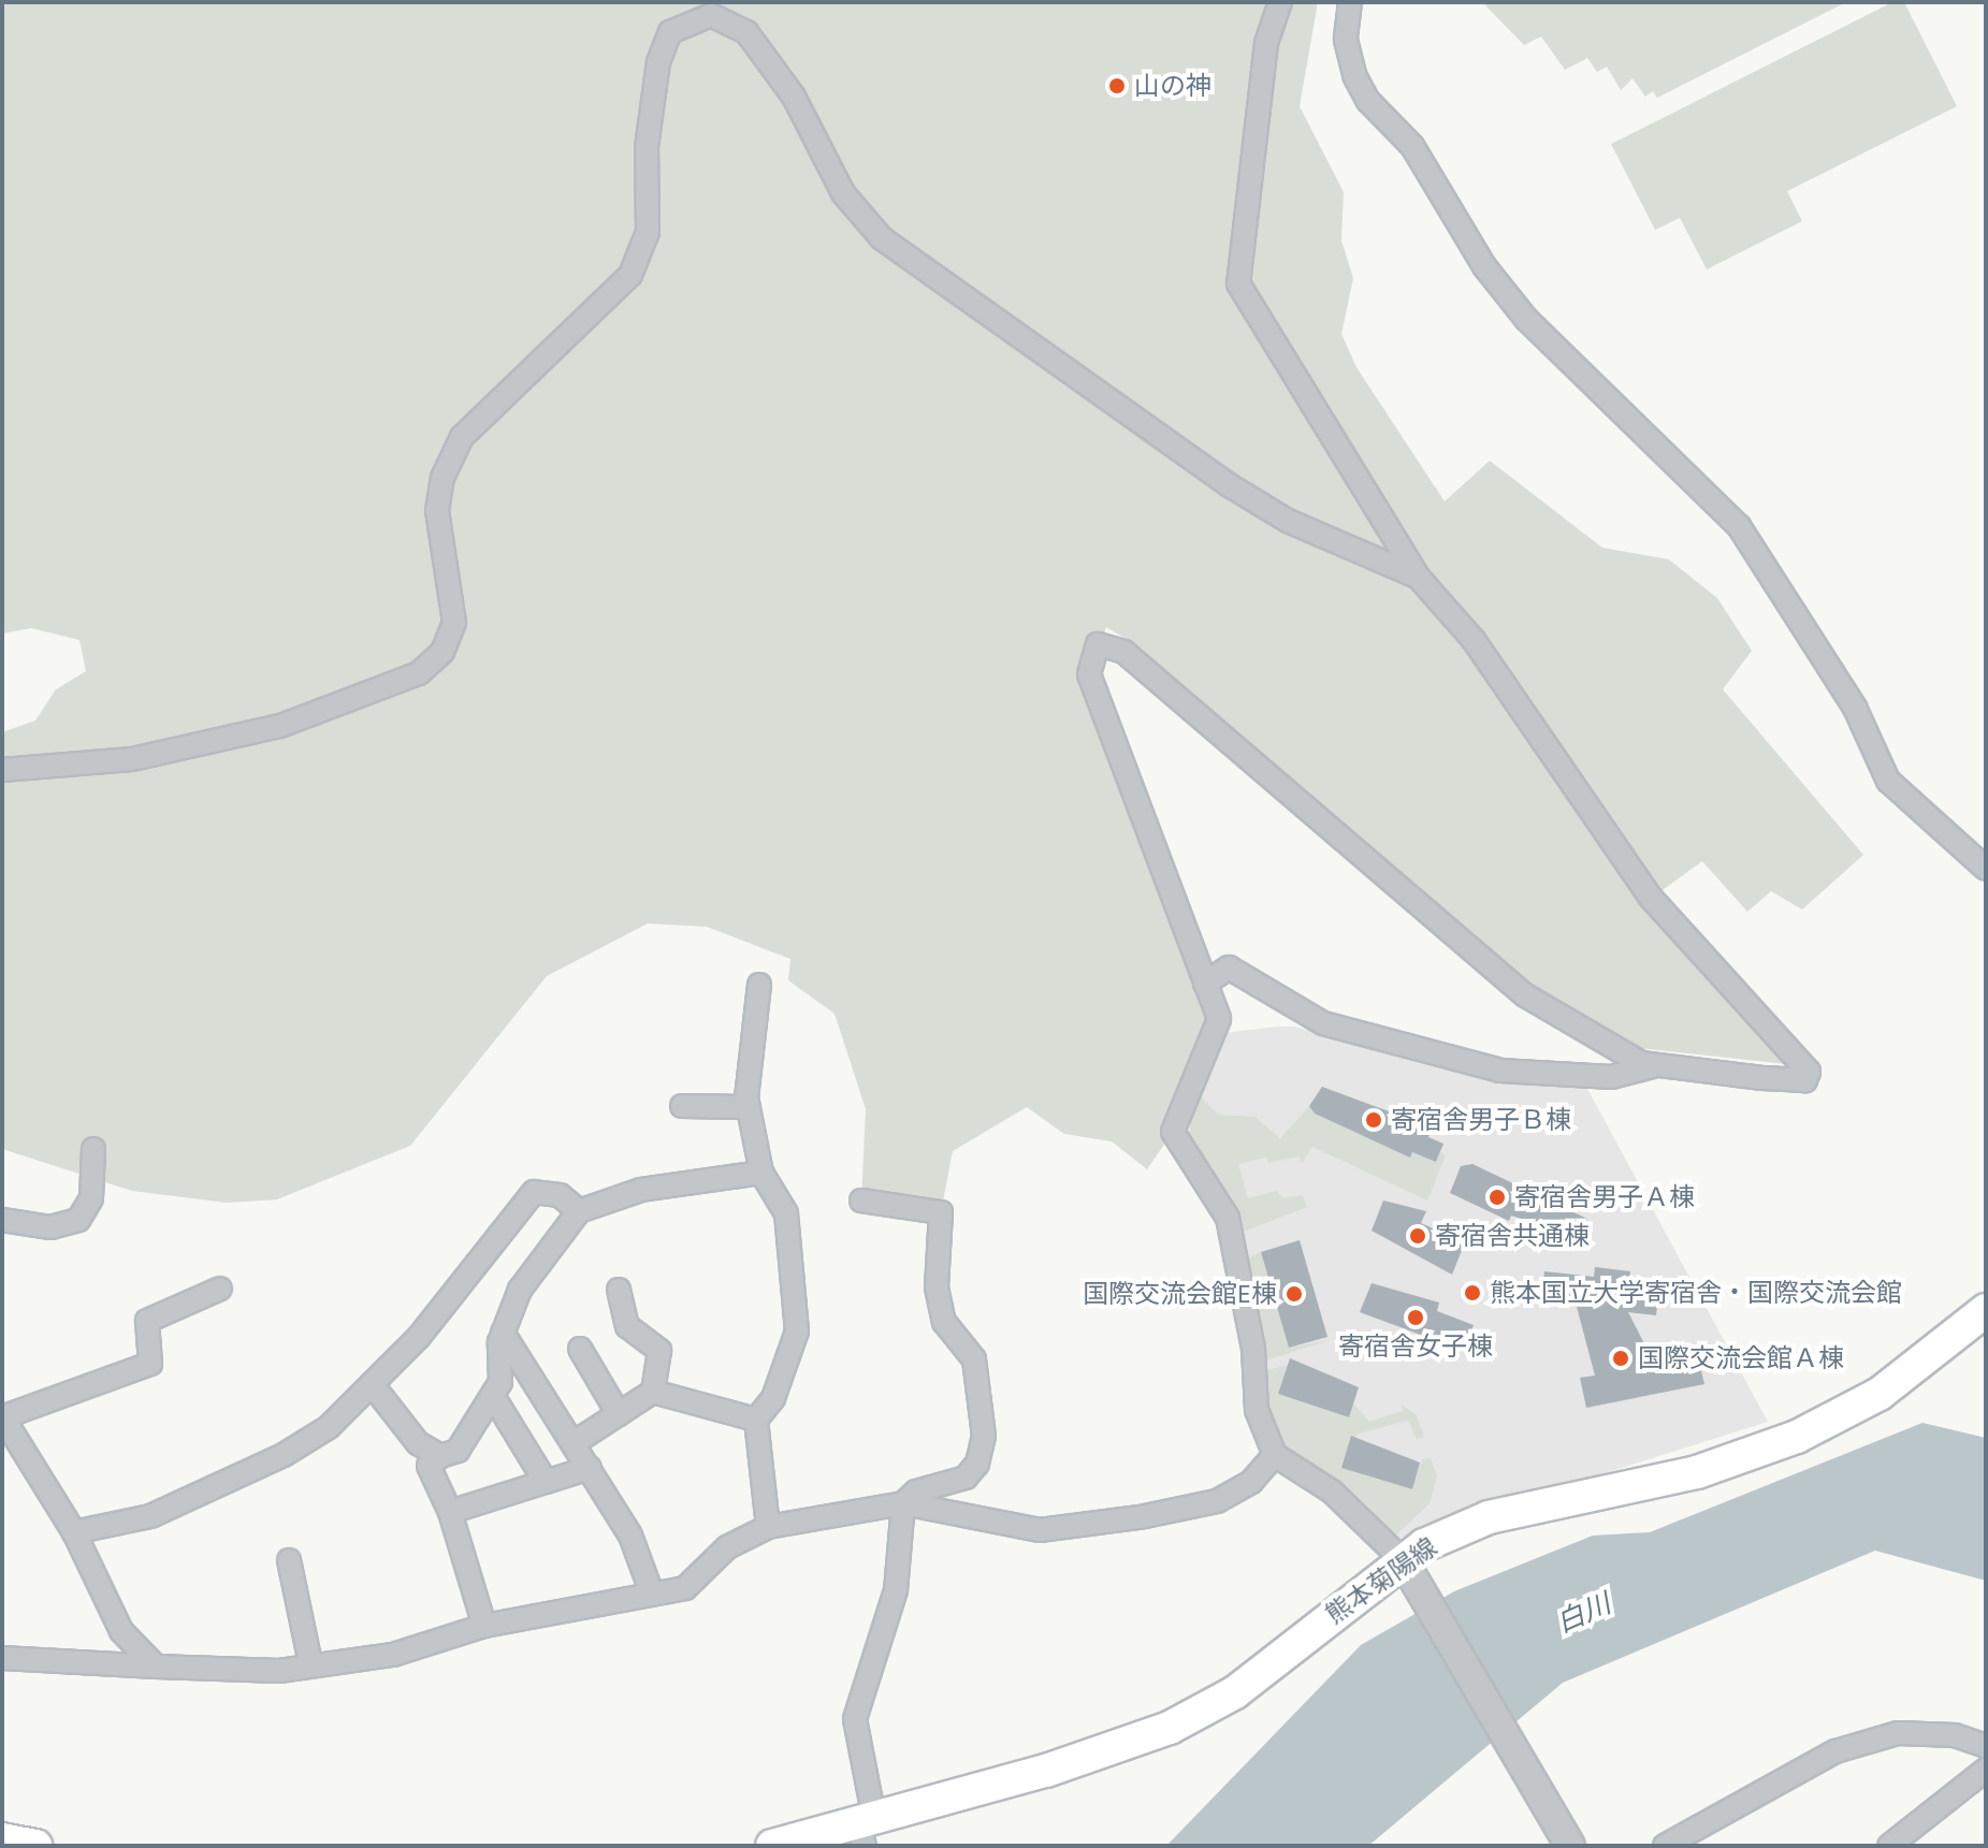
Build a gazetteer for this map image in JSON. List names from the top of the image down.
{
  "streets": {
    "main road": ["熊本菊陽線"]
  },
  "water": ["白川"],
  "places": [
    "山の神",
    "寄宿舎男子Ｂ棟",
    "寄宿舎男子Ａ棟",
    "寄宿舎共通棟",
    "熊本国立大学寄宿舎・国際交流会館",
    "国際交流会館E棟",
    "寄宿舎女子棟",
    "国際交流会館Ａ棟"
  ]
}
